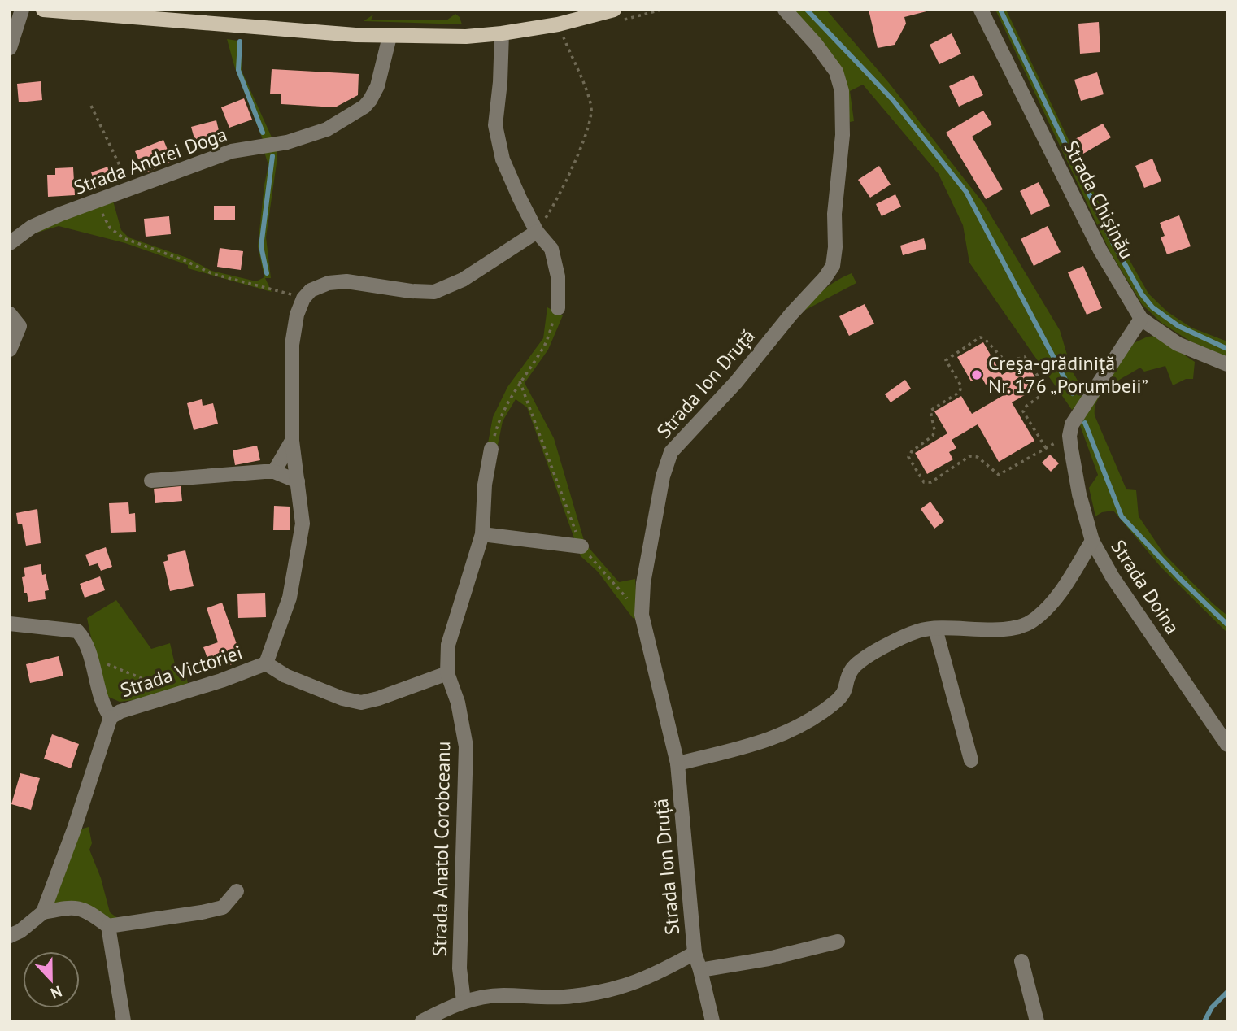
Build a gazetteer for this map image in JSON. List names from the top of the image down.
{
  "streets": {
    "street": [
      "Strada Andrei Doga",
      "Strada Chișinău",
      "Strada Ion Druță",
      "Strada Doina",
      "Strada Victoriei",
      "Strada Anatol Corobceanu"
    ]
  },
  "crossings": [
    ["Strada Victoriei", "Strada Anatol Corobceanu"]
  ],
  "places": ["Creşa-grădiniţă Nr. 176 „Porumbeii”"],
  "north": "bottom"
}
